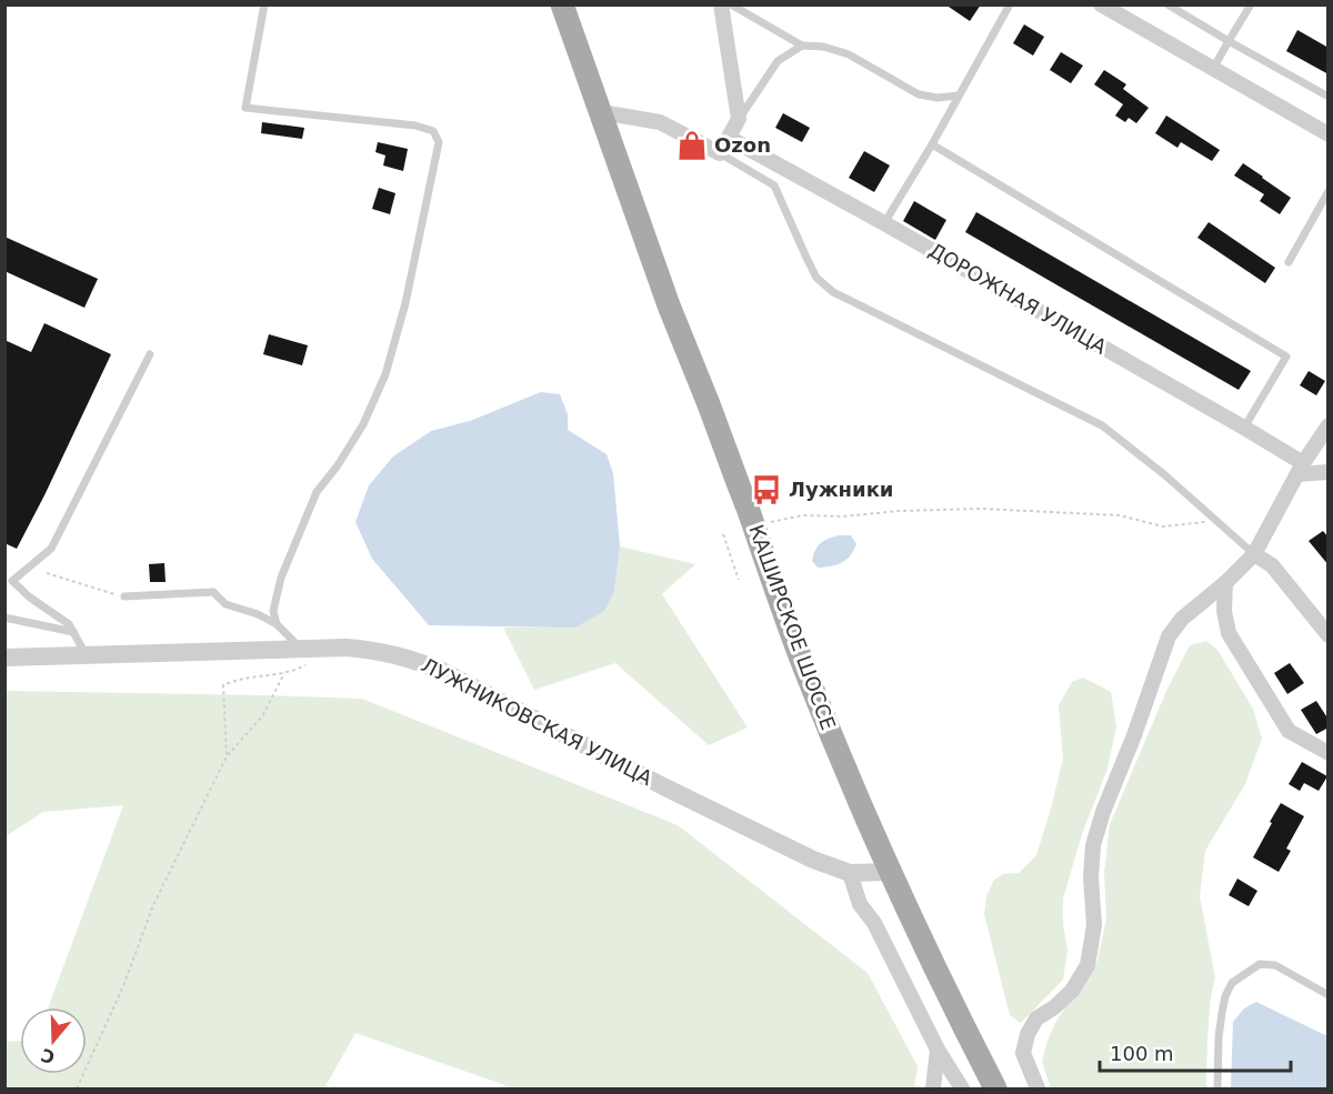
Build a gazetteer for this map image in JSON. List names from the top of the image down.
{
  "streets": {
    "main road": ["КАШИРСКОЕ ШОССЕ"],
    "street": ["ДОРОЖНАЯ УЛИЦА", "ЛУЖНИКОВСКАЯ УЛИЦА"]
  },
  "crossings": [
    ["КАШИРСКОЕ ШОССЕ", "ЛУЖНИКОВСКАЯ УЛИЦА"]
  ],
  "places": {
    "shop": ["Ozon"],
    "bus stop": ["Лужники"]
  },
  "scale_bar": "100 m",
  "north": "bottom"
}
